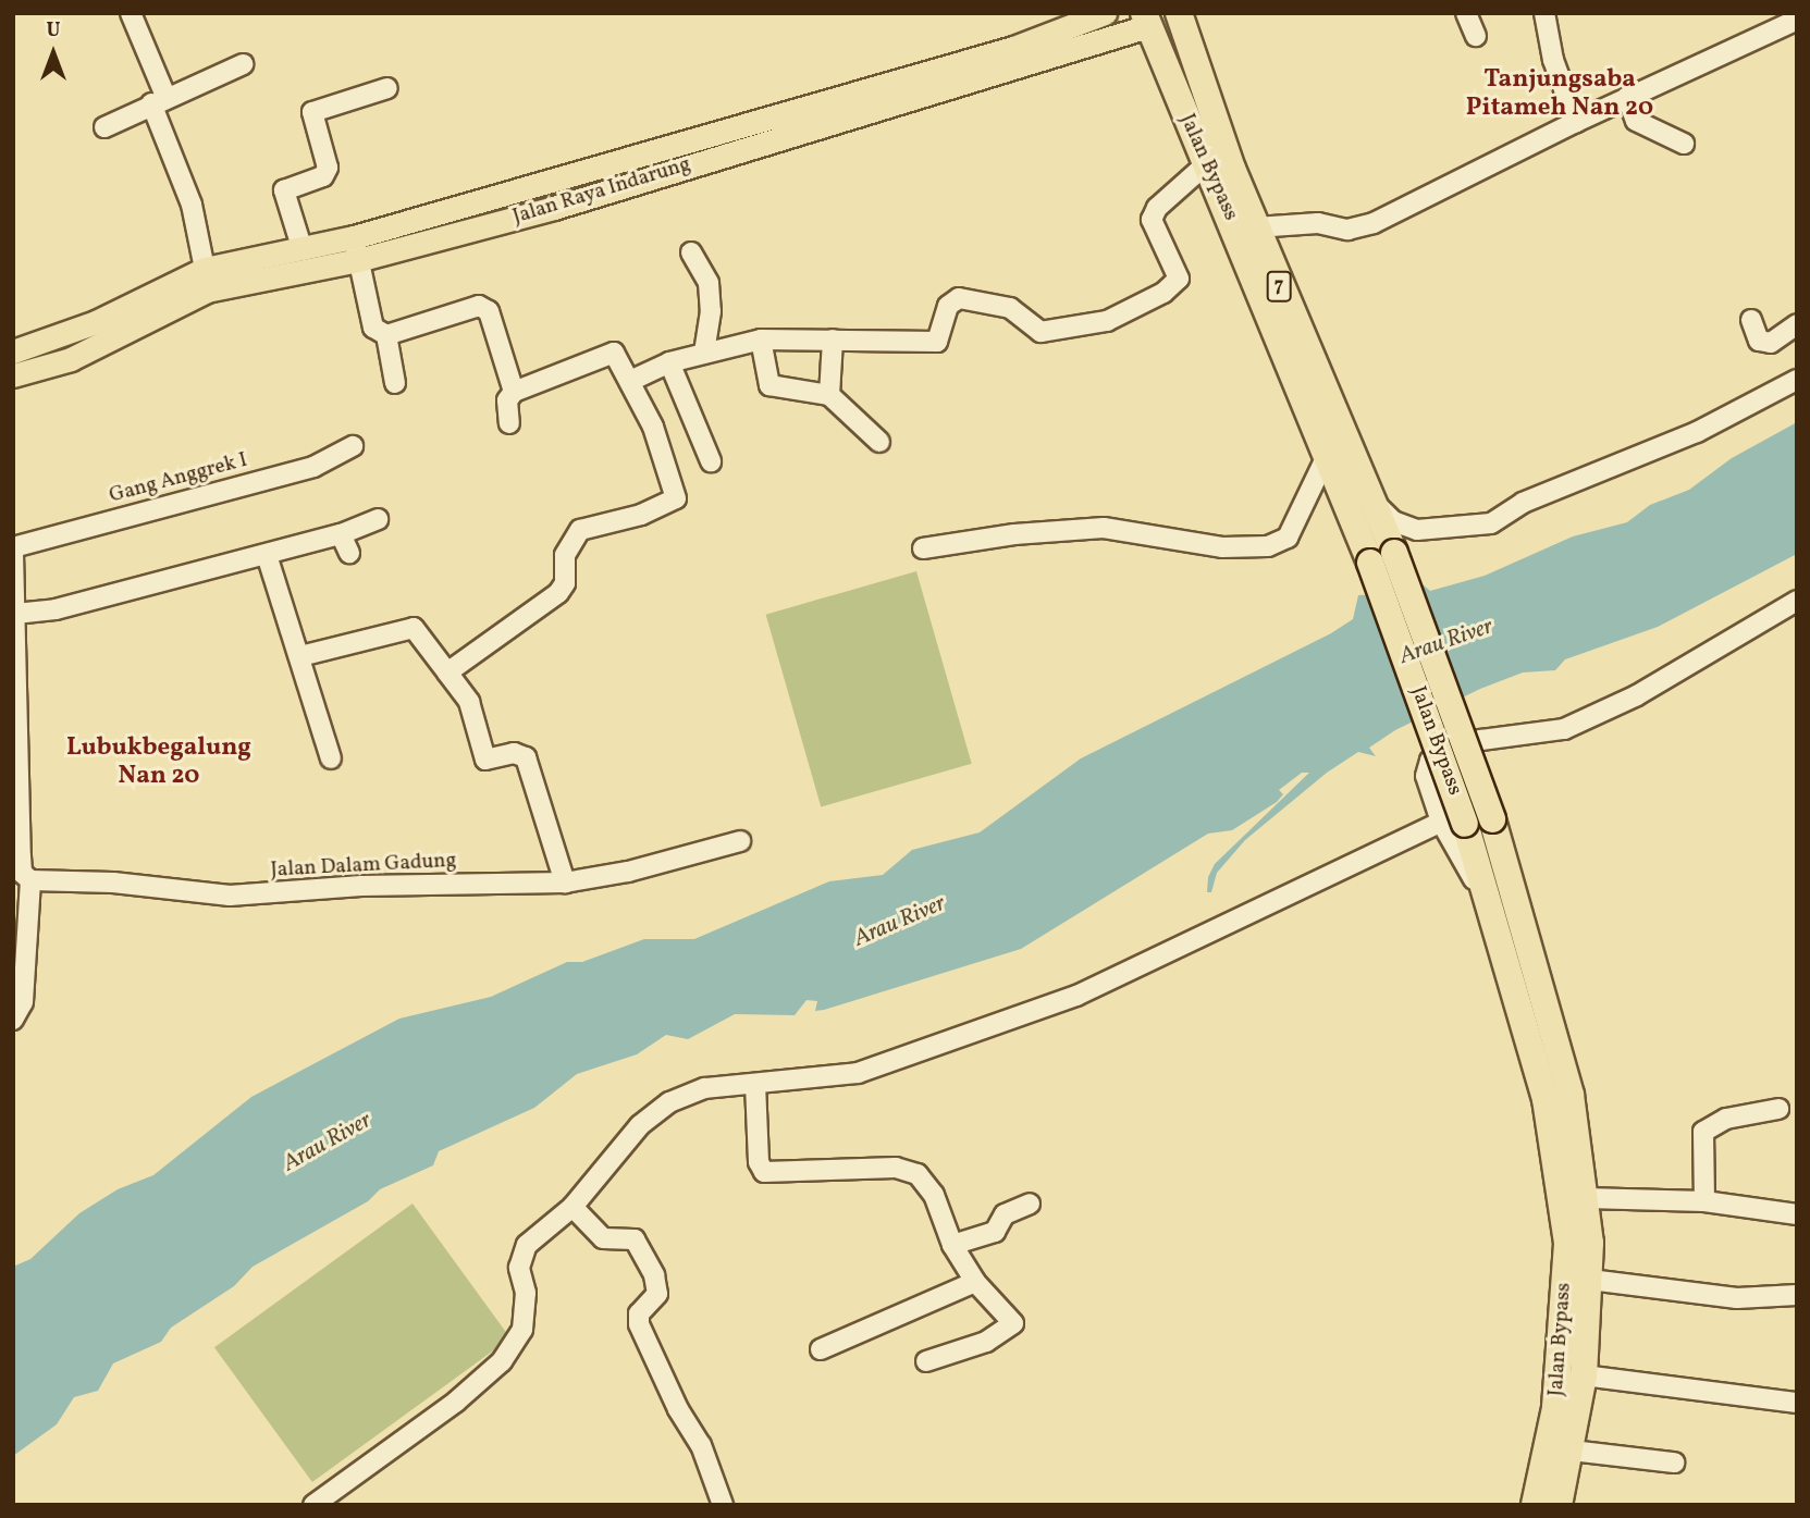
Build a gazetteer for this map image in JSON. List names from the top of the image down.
{
  "streets": {
    "highway": ["Jalan Bypass", "Jalan Raya Indarung", "7"],
    "street": ["Gang Anggrek I", "Jalan Dalam Gadung"]
  },
  "crossings": [
    ["Jalan Bypass", "Jalan Raya Indarung"]
  ],
  "districts": ["Tanjungsaba Pitameh Nan 20", "Lubukbegalung Nan 20"],
  "water": ["Arau River"],
  "north": "top"
}
